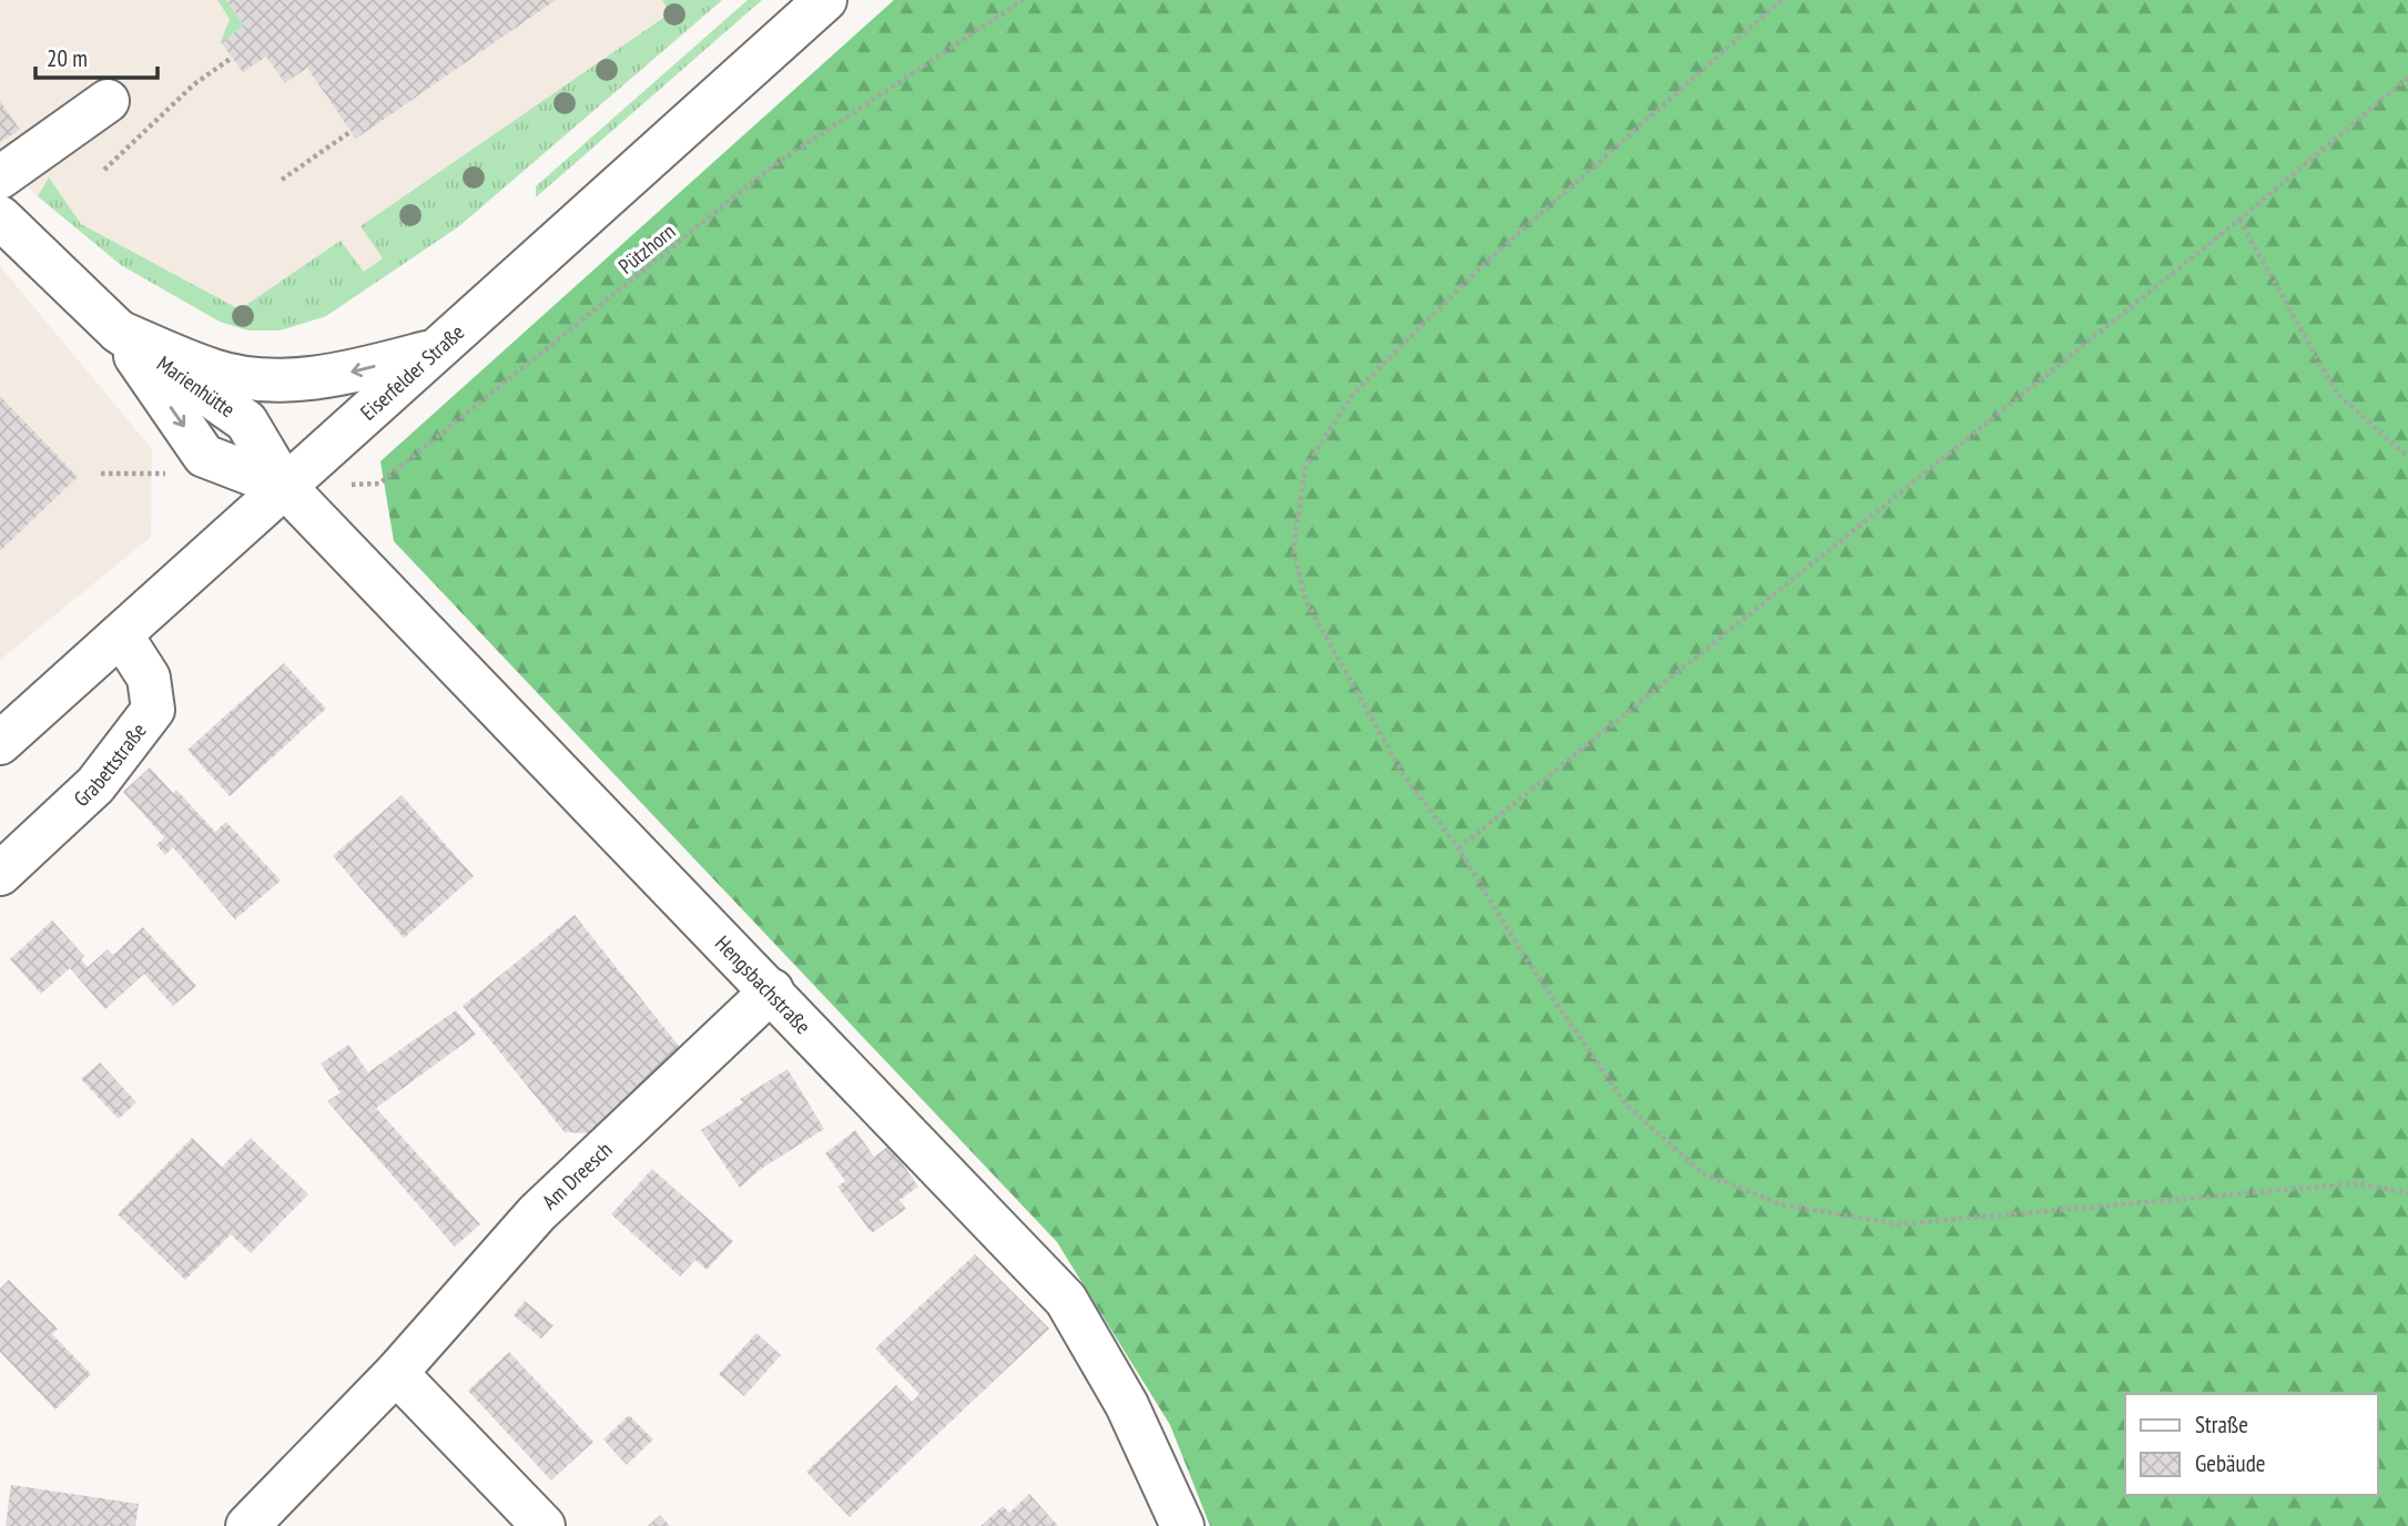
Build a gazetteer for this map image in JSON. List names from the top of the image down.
{
  "streets": {
    "street": [
      "Eiserfelder Straße",
      "Marienhütte",
      "Grabettstraße",
      "Hengsbachstraße",
      "Am Dreesch"
    ],
    "path": ["Pützhorn"]
  },
  "crossings": [
    ["Pützhorn", "Eiserfelder Straße"],
    ["Pützhorn", "Marienhütte"],
    ["Pützhorn", "Hengsbachstraße"],
    ["Eiserfelder Straße", "Marienhütte"],
    ["Eiserfelder Straße", "Grabettstraße"],
    ["Eiserfelder Straße", "Hengsbachstraße"],
    ["Marienhütte", "Hengsbachstraße"],
    ["Hengsbachstraße", "Am Dreesch"]
  ],
  "legend": ["Straße", "Gebäude"],
  "scale_bar": "20 m"
}
